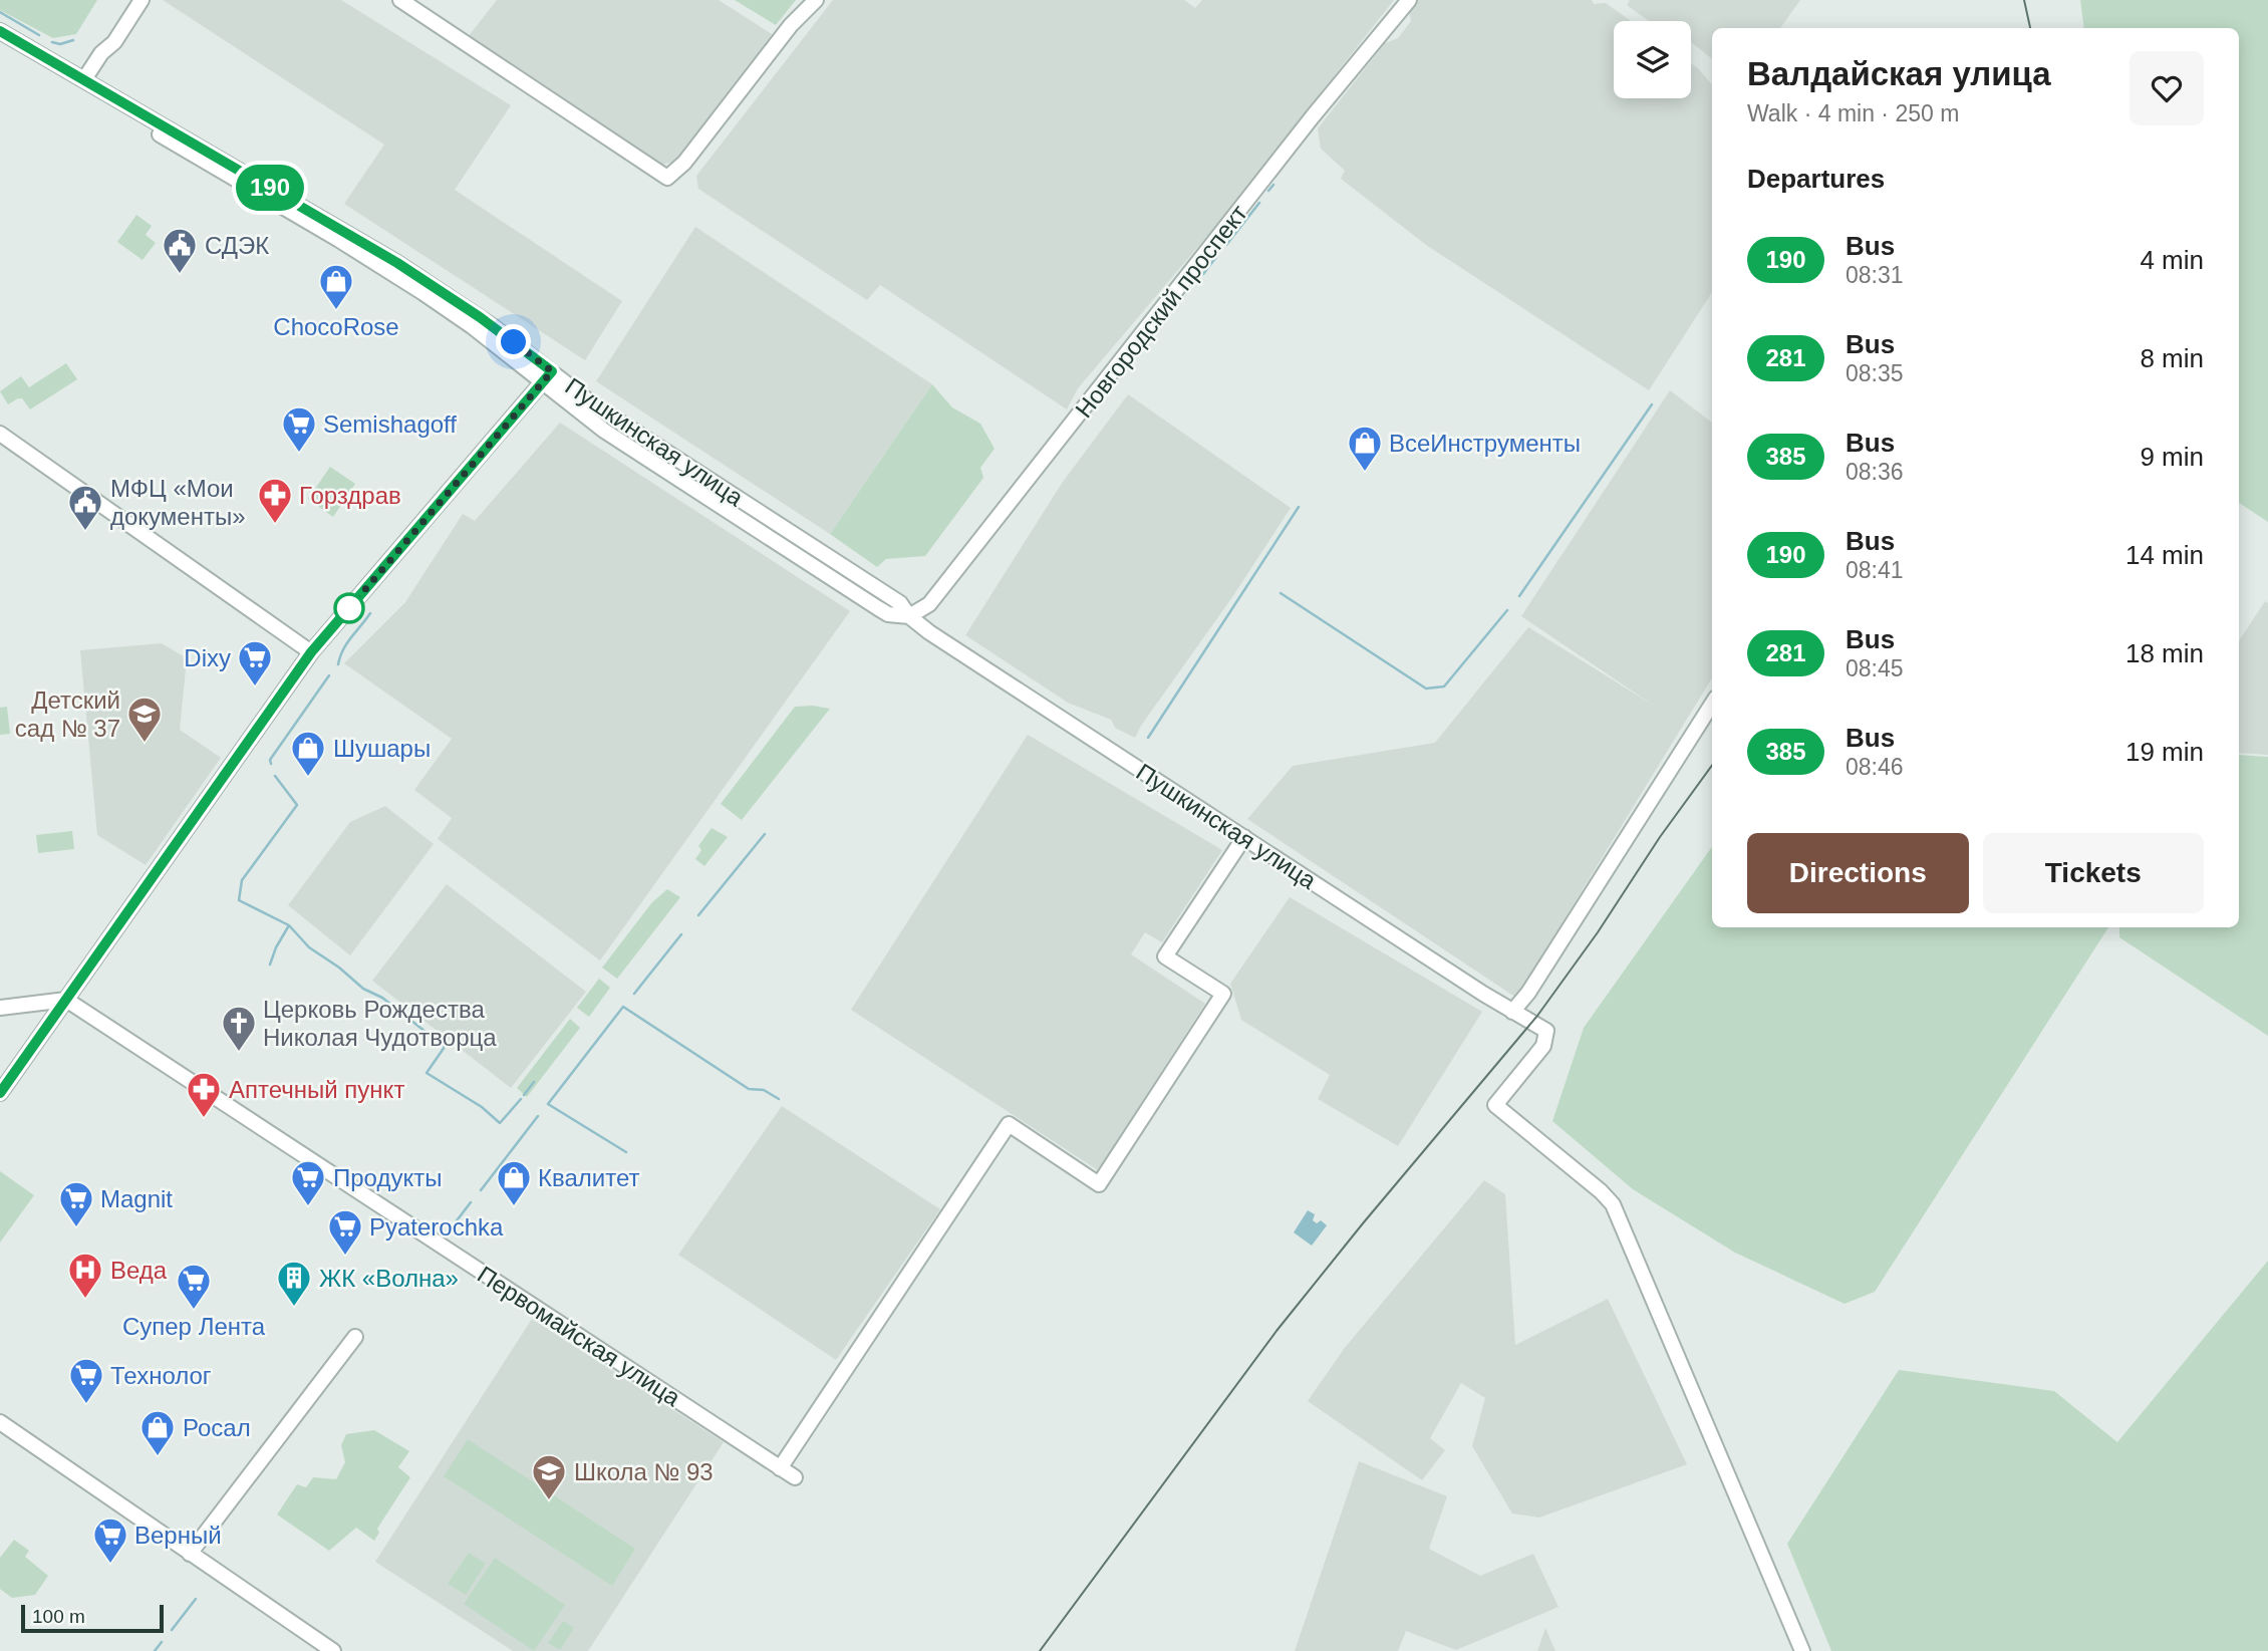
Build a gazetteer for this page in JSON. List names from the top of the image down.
{
  "streets": {
    "street": ["Новгородский проспект", "Пушкинская улица", "Первомайская улица"]
  },
  "crossings": [
    ["Новгородский проспект", "Пушкинская улица"]
  ],
  "places": {
    "public building": ["СДЭК", "МФЦ «Мои документы»"],
    "shop": [
      "ChocoRose",
      "ВсеИнструменты",
      "Шушары",
      "Квалитет",
      "Росал"
    ],
    "supermarket": [
      "Semishagoff",
      "Dixy",
      "Продукты",
      "Magnit",
      "Pyaterochka",
      "Супер Лента",
      "Технолог",
      "Верный"
    ],
    "pharmacy": ["Горздрав", "Аптечный пункт"],
    "school or university": ["Детский сад № 37", "Школа № 93"],
    "church": ["Церковь Рождества Николая Чудотворца"],
    "hospital": ["Веда"],
    "building": ["ЖК «Волна»"]
  },
  "lines": ["bus line 190"],
  "scale_bar": "100 m",
  "page": {
    "on_map": "190",
    "heading": [
      ["Валдайская улица", "Walk · 4 min · 250 m"],
      "Departures"
    ],
    "list": [
      {
        "mark": "190",
        "name": "Bus",
        "note": "08:31",
        "value": "4 min"
      },
      {
        "mark": "281",
        "name": "Bus",
        "note": "08:35",
        "value": "8 min"
      },
      {
        "mark": "385",
        "name": "Bus",
        "note": "08:36",
        "value": "9 min"
      },
      {
        "mark": "190",
        "name": "Bus",
        "note": "08:41",
        "value": "14 min"
      },
      {
        "mark": "281",
        "name": "Bus",
        "note": "08:45",
        "value": "18 min"
      },
      {
        "mark": "385",
        "name": "Bus",
        "note": "08:46",
        "value": "19 min"
      }
    ],
    "buttons": ["Directions", "Tickets"],
    "scale": "100 m"
  }
}
